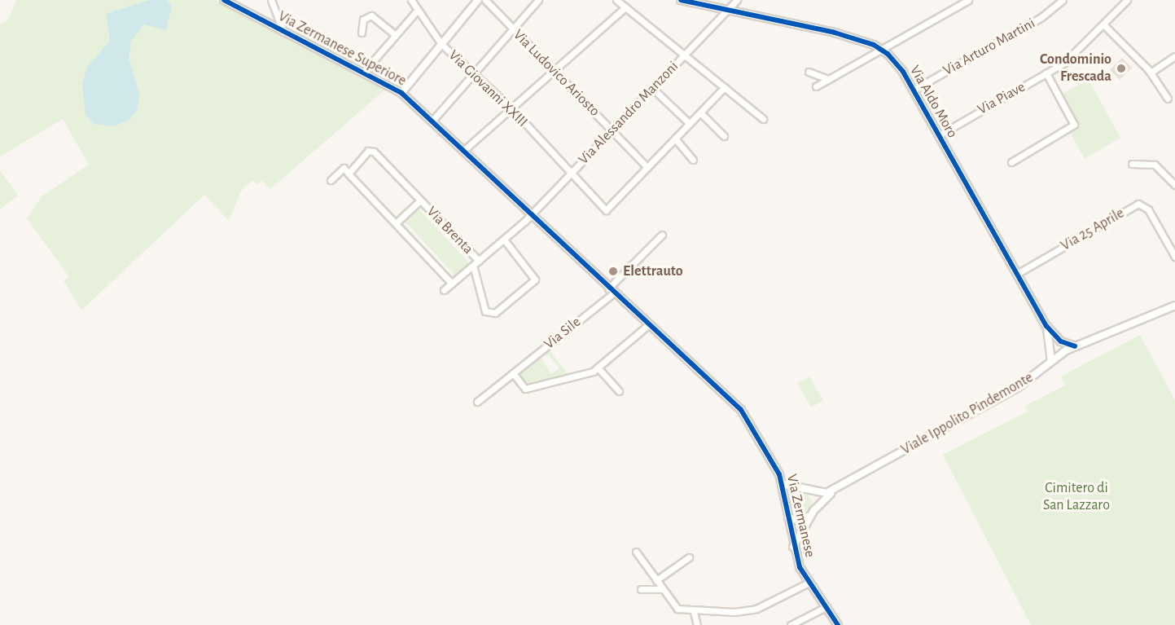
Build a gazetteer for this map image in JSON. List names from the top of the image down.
{
  "streets": {
    "street": [
      "Via Arturo Martini",
      "Via Zermanese Superiore",
      "Via Ludovico Ariosto",
      "Via Giovanni XXIII",
      "Via Piave",
      "Via Aldo Moro",
      "Via Alessandro Manzoni",
      "Via 25 Aprile",
      "Via Brenta",
      "Via Sile",
      "Viale Ippolito Pindemonte",
      "Via Zermanese"
    ]
  },
  "crossings": [
    ["Via Arturo Martini", "Via Aldo Moro"],
    ["Via Zermanese Superiore", "Via Alessandro Manzoni"],
    ["Via Zermanese Superiore", "Via Sile"],
    ["Via Zermanese Superiore", "Via Zermanese"],
    ["Via Ludovico Ariosto", "Via Giovanni XXIII"],
    ["Via Ludovico Ariosto", "Via Alessandro Manzoni"],
    ["Via Giovanni XXIII", "Via Alessandro Manzoni"],
    ["Via Piave", "Via Aldo Moro"],
    ["Via Aldo Moro", "Via Alessandro Manzoni"],
    ["Via Aldo Moro", "Via 25 Aprile"],
    ["Via Alessandro Manzoni", "Via Brenta"],
    ["Viale Ippolito Pindemonte", "Via Zermanese"]
  ],
  "parks": ["Cimitero di San Lazzaro"],
  "places": ["Condominio Frescada", "Elettrauto"]
}
